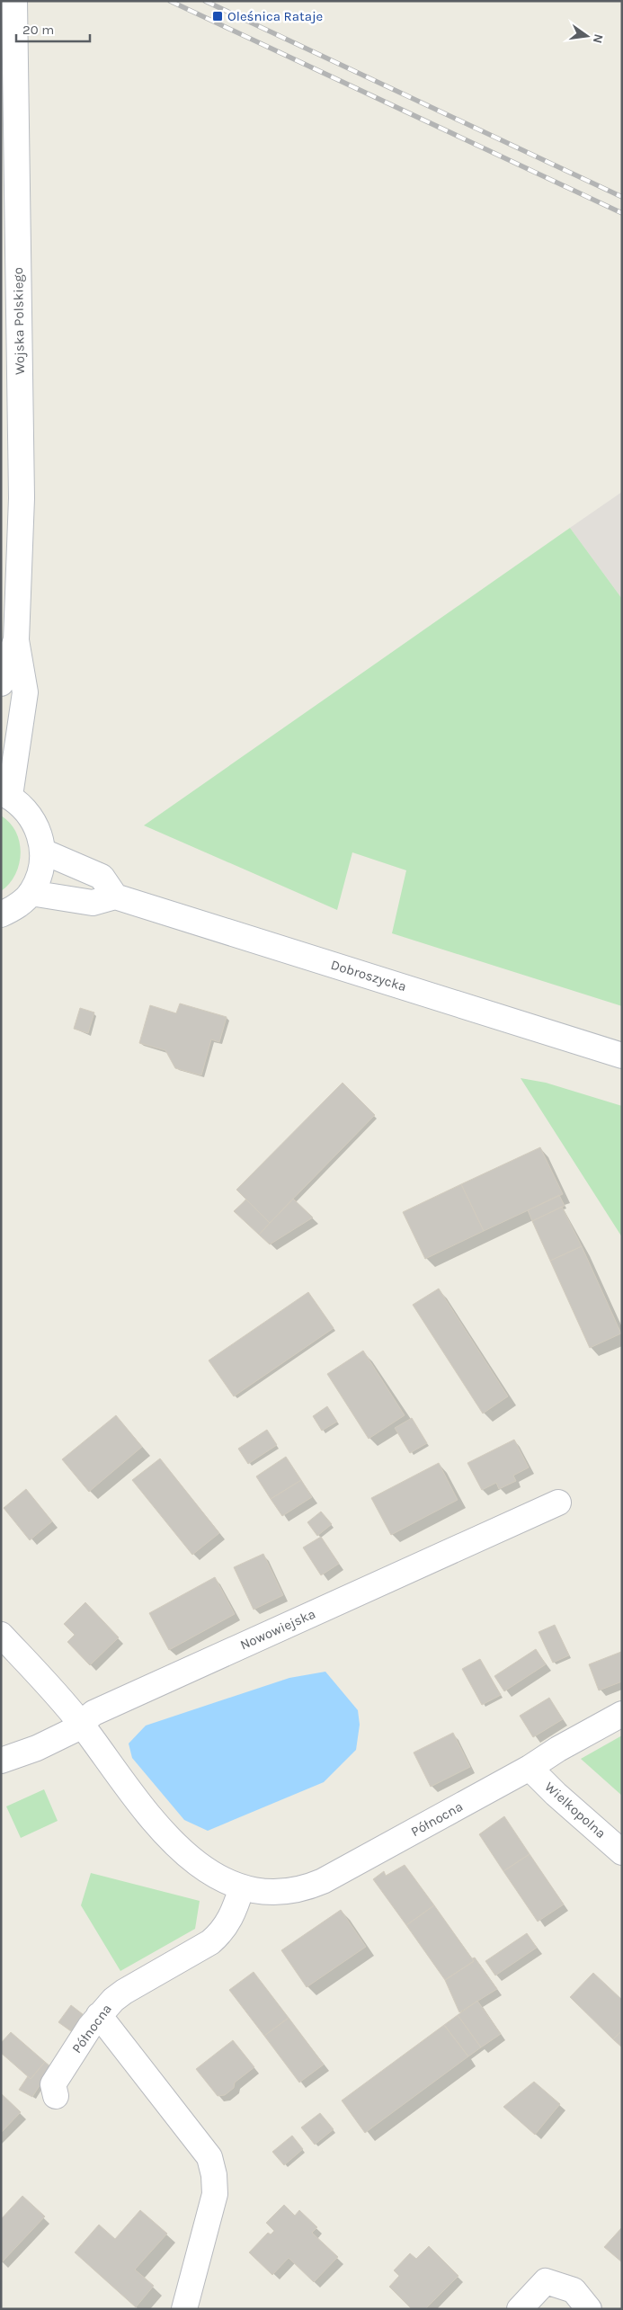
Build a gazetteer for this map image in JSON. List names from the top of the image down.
{
  "streets": {
    "street": [
      "Wojska Polskiego",
      "Dobroszycka",
      "Nowowiejska",
      "Wielkopolna",
      "Północna"
    ]
  },
  "crossings": [
    ["Nowowiejska", "Północna"],
    ["Wielkopolna", "Północna"]
  ],
  "places": {
    "transit": ["Oleśnica Rataje"]
  },
  "scale_bar": "20 m",
  "north": "right"
}
